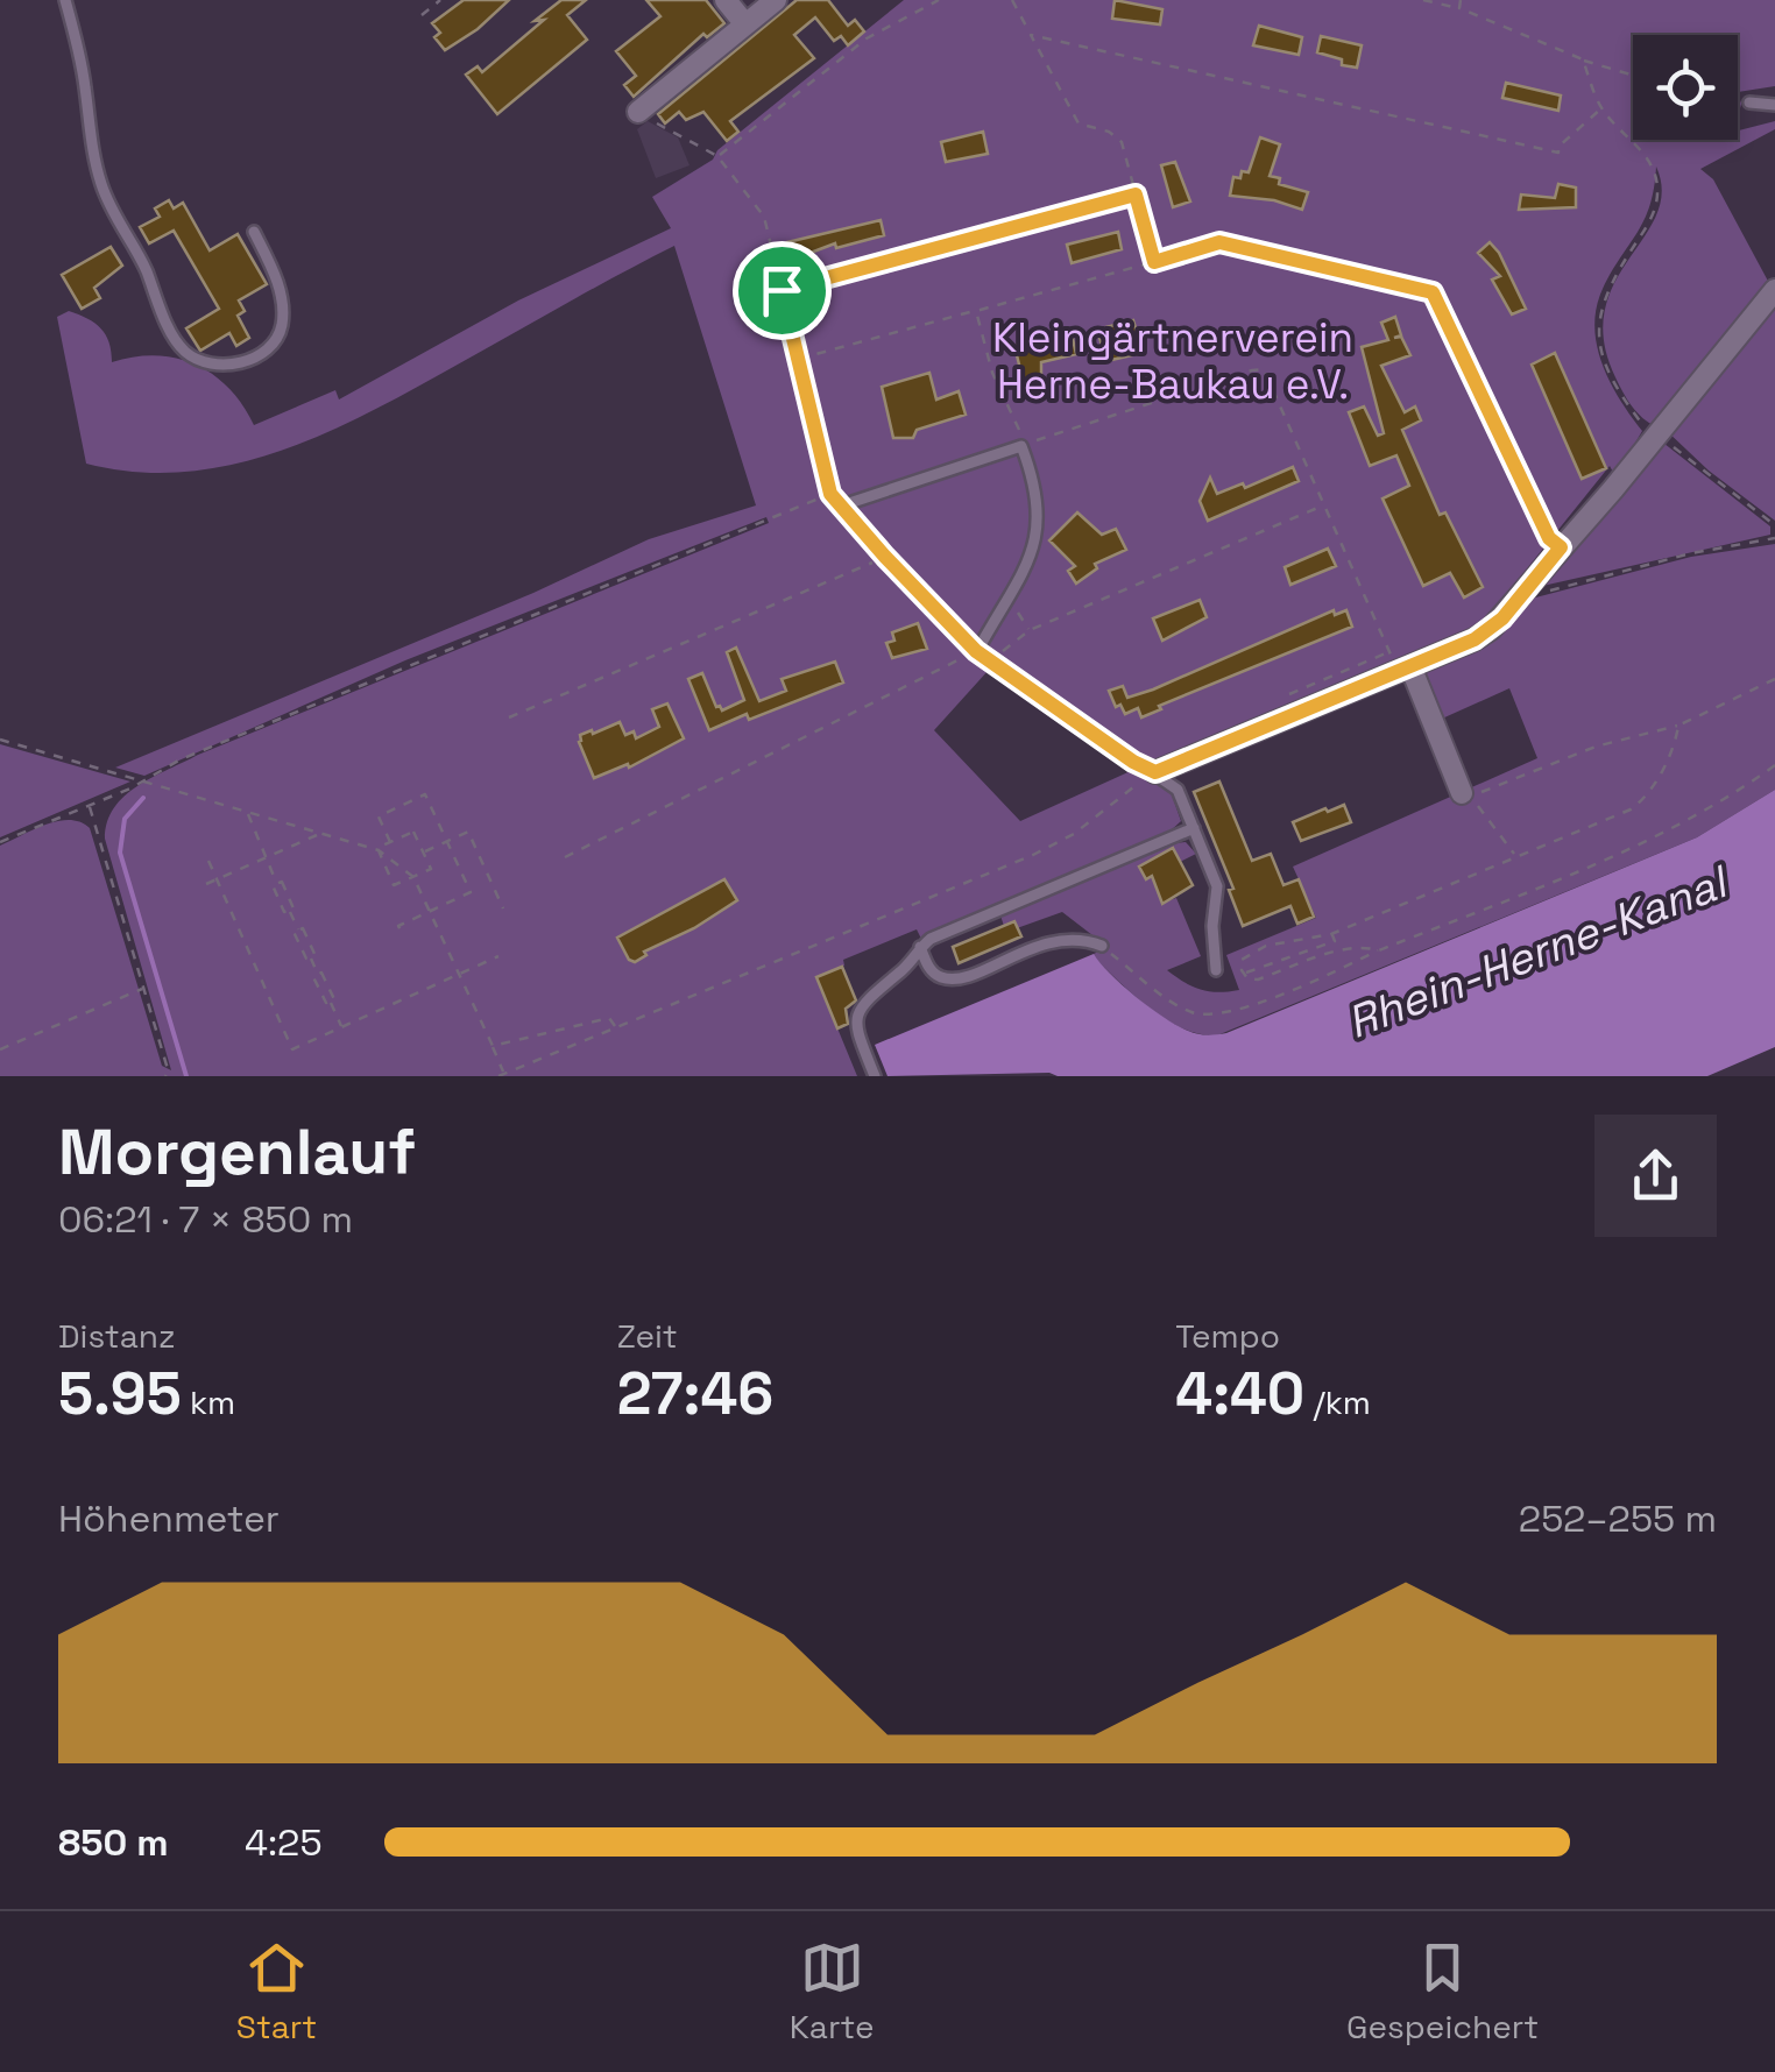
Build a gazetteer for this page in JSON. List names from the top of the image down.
{
  "water": ["Rhein-Herne-Kanal"],
  "parks": ["Kleingärtnerverein Herne-Baukau e.V."],
  "page": {
    "heading": ["Morgenlauf", "06:21 · 7 × 850 m"],
    "stats": [
      ["Distanz", "5.95 km"],
      ["Zeit", "27:46"],
      ["Tempo", "4:40 /km"]
    ],
    "chart": ["Höhenmeter", "252–255 m"],
    "list": [
      {
        "name": "850 m",
        "note": "4:25"
      }
    ],
    "tabs": ["Start", "Karte", "Gespeichert"]
  }
}
